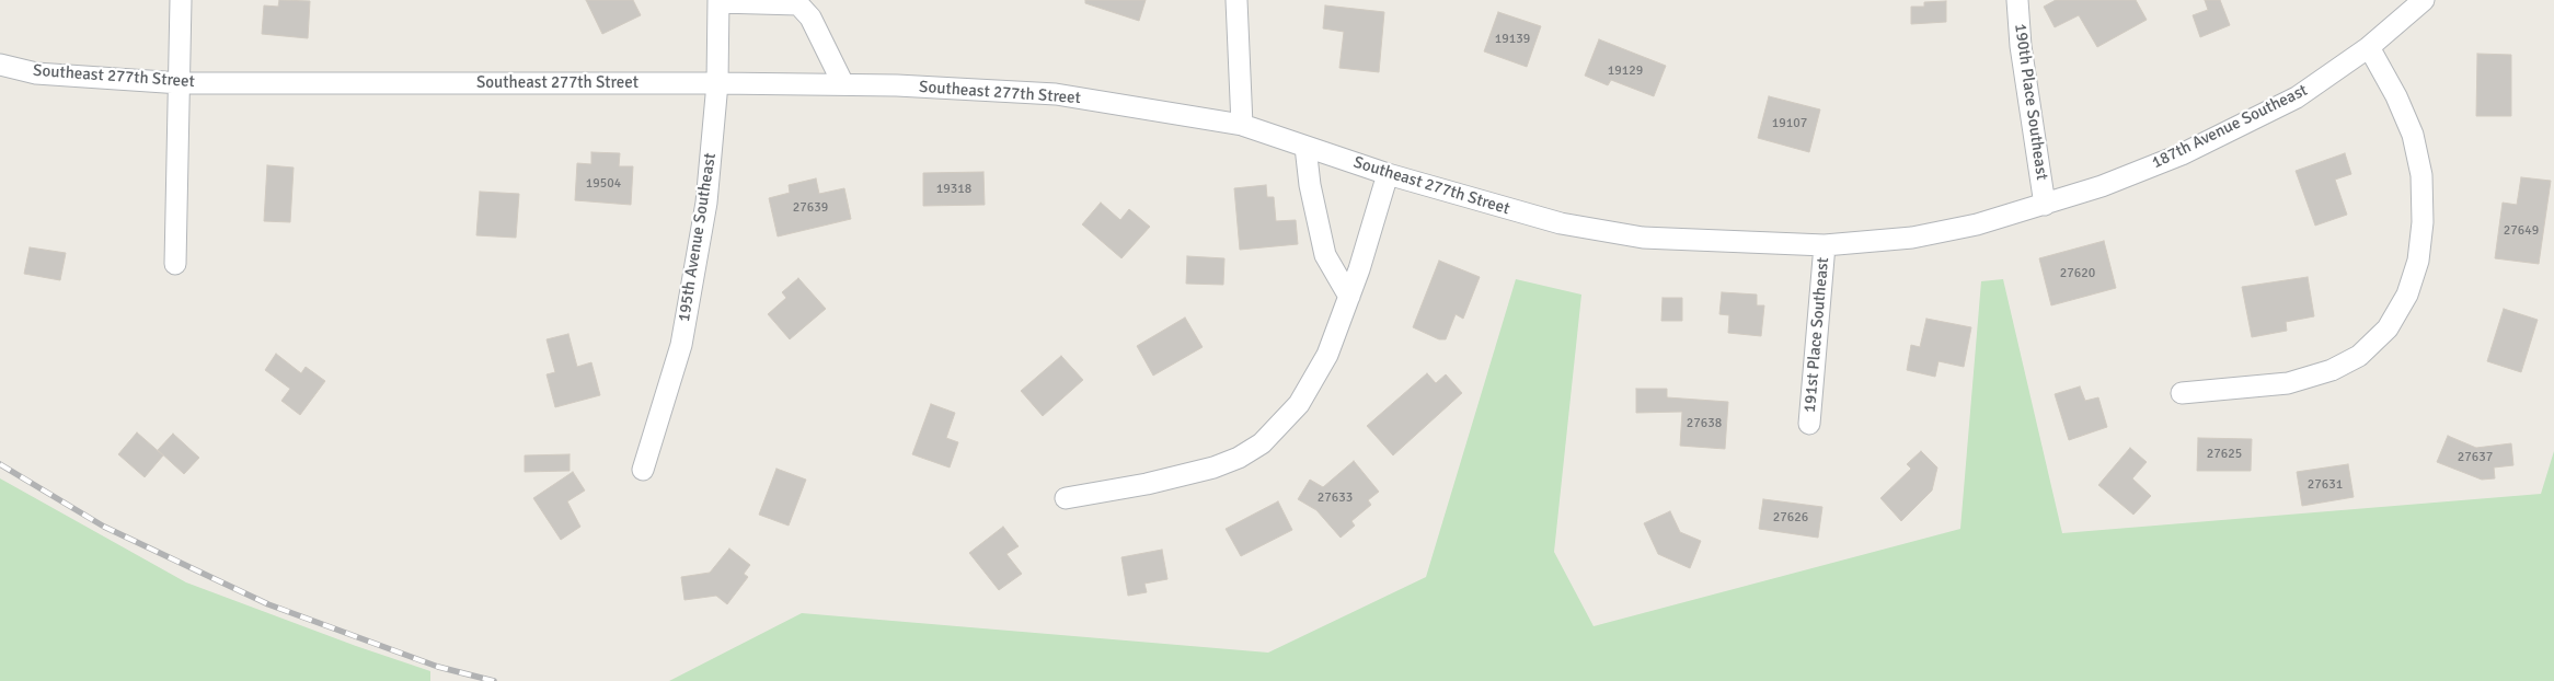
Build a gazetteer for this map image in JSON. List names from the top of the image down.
{
  "streets": {
    "street": [
      "Southeast 277th Street",
      "190th Place Southeast",
      "187th Avenue Southeast",
      "195th Avenue Southeast",
      "191st Place Southeast"
    ]
  },
  "crossings": [
    ["Southeast 277th Street", "190th Place Southeast"],
    ["Southeast 277th Street", "187th Avenue Southeast"],
    ["Southeast 277th Street", "195th Avenue Southeast"],
    ["Southeast 277th Street", "191st Place Southeast"],
    ["190th Place Southeast", "187th Avenue Southeast"]
  ],
  "house_numbers": [
    "19139",
    "19129",
    "19107",
    "19504",
    "19318",
    "27639",
    "27649",
    "27620",
    "27638",
    "27625",
    "27637",
    "27631",
    "27633",
    "27626"
  ]
}
